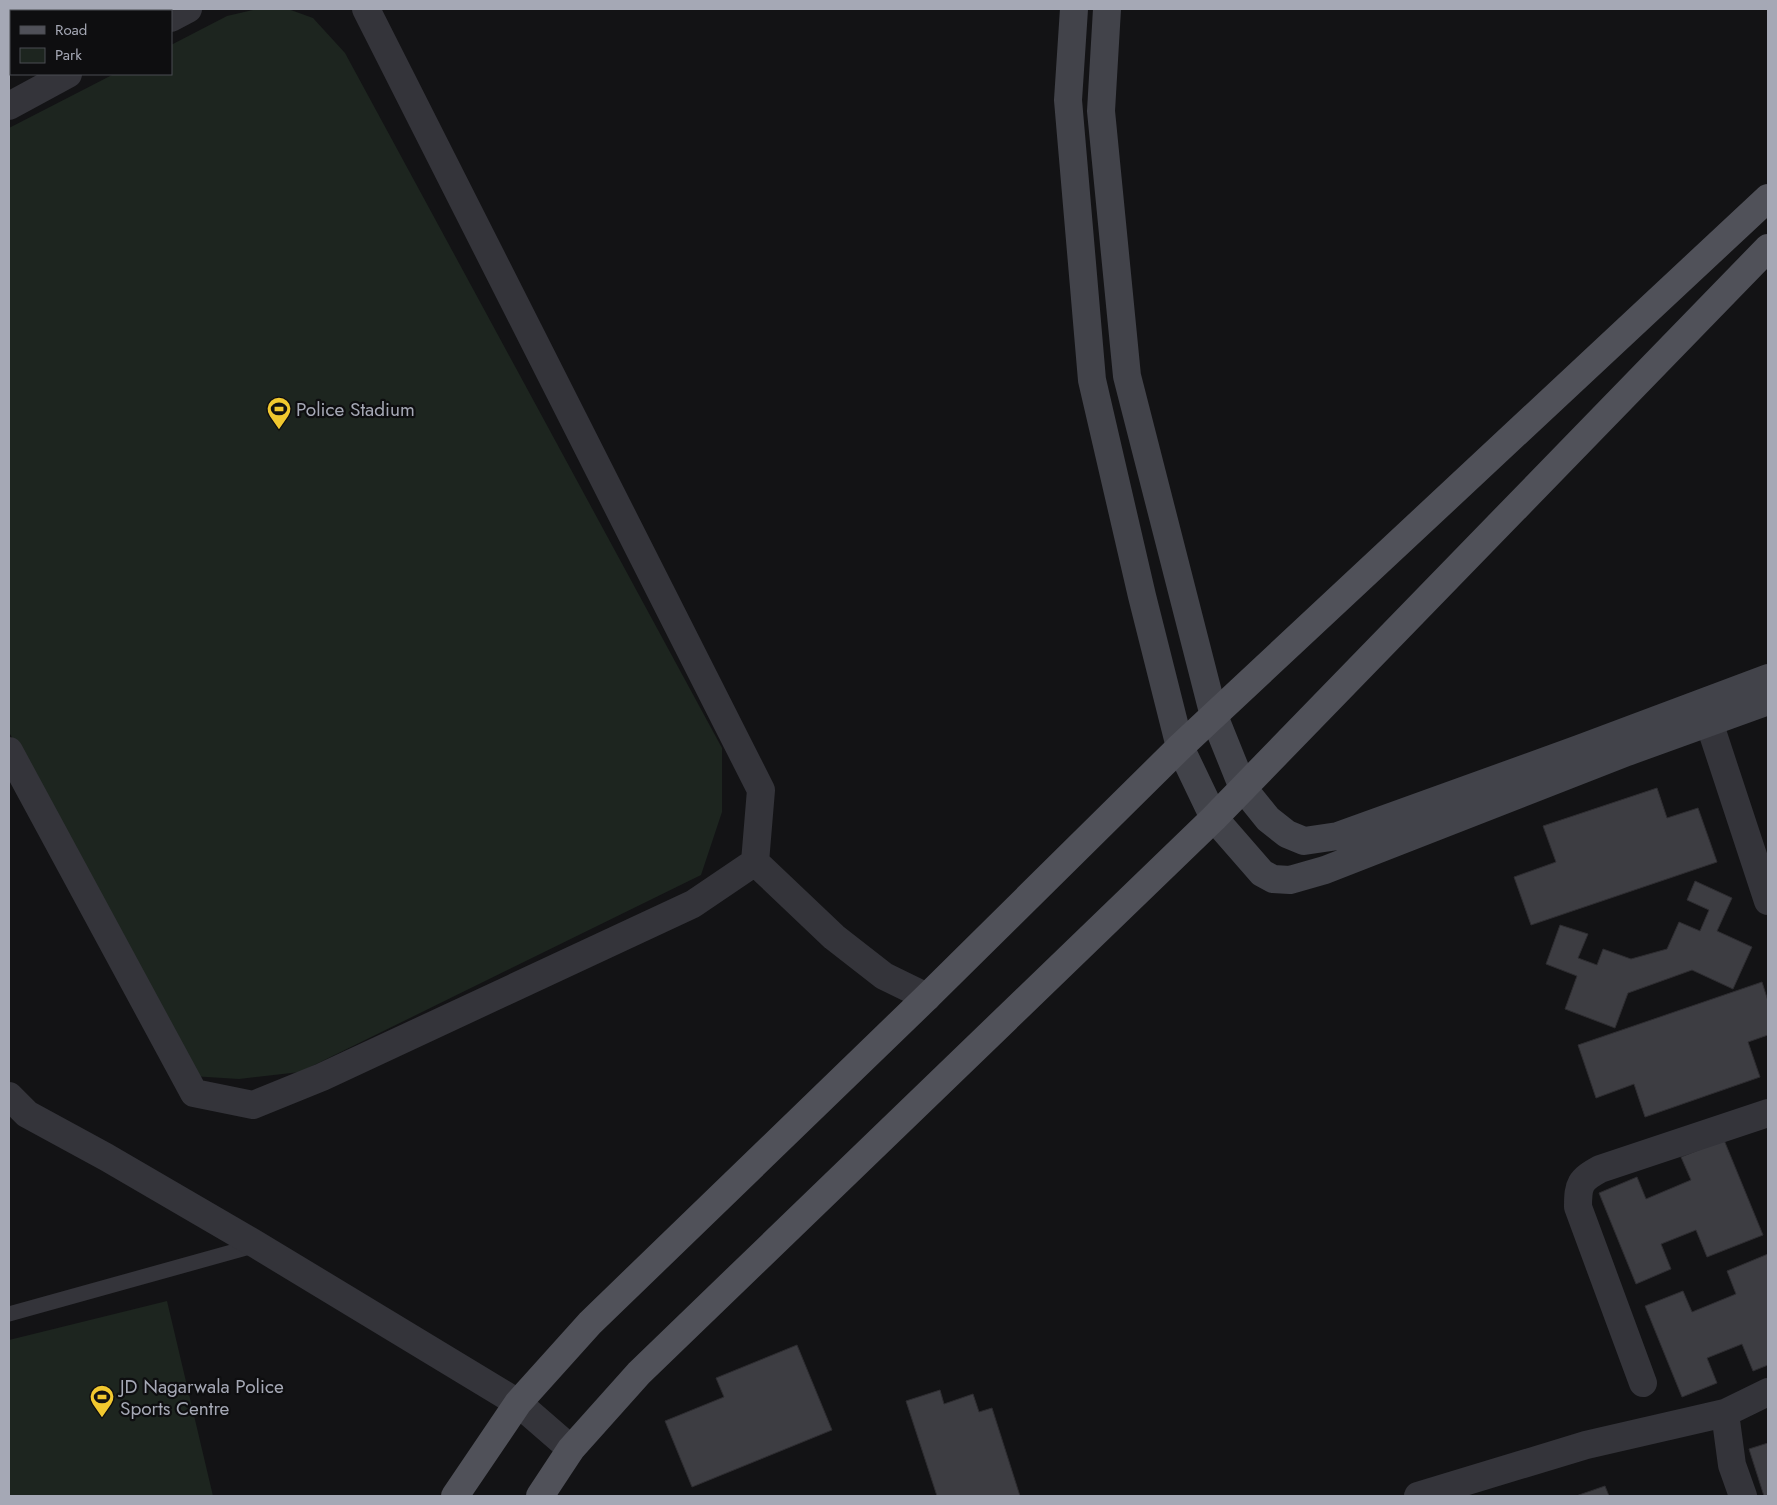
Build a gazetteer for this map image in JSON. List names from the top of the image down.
{
  "places": {
    "sports": ["Police Stadium", "JD Nagarwala Police Sports Centre"]
  },
  "legend": ["Road", "Park"]
}
